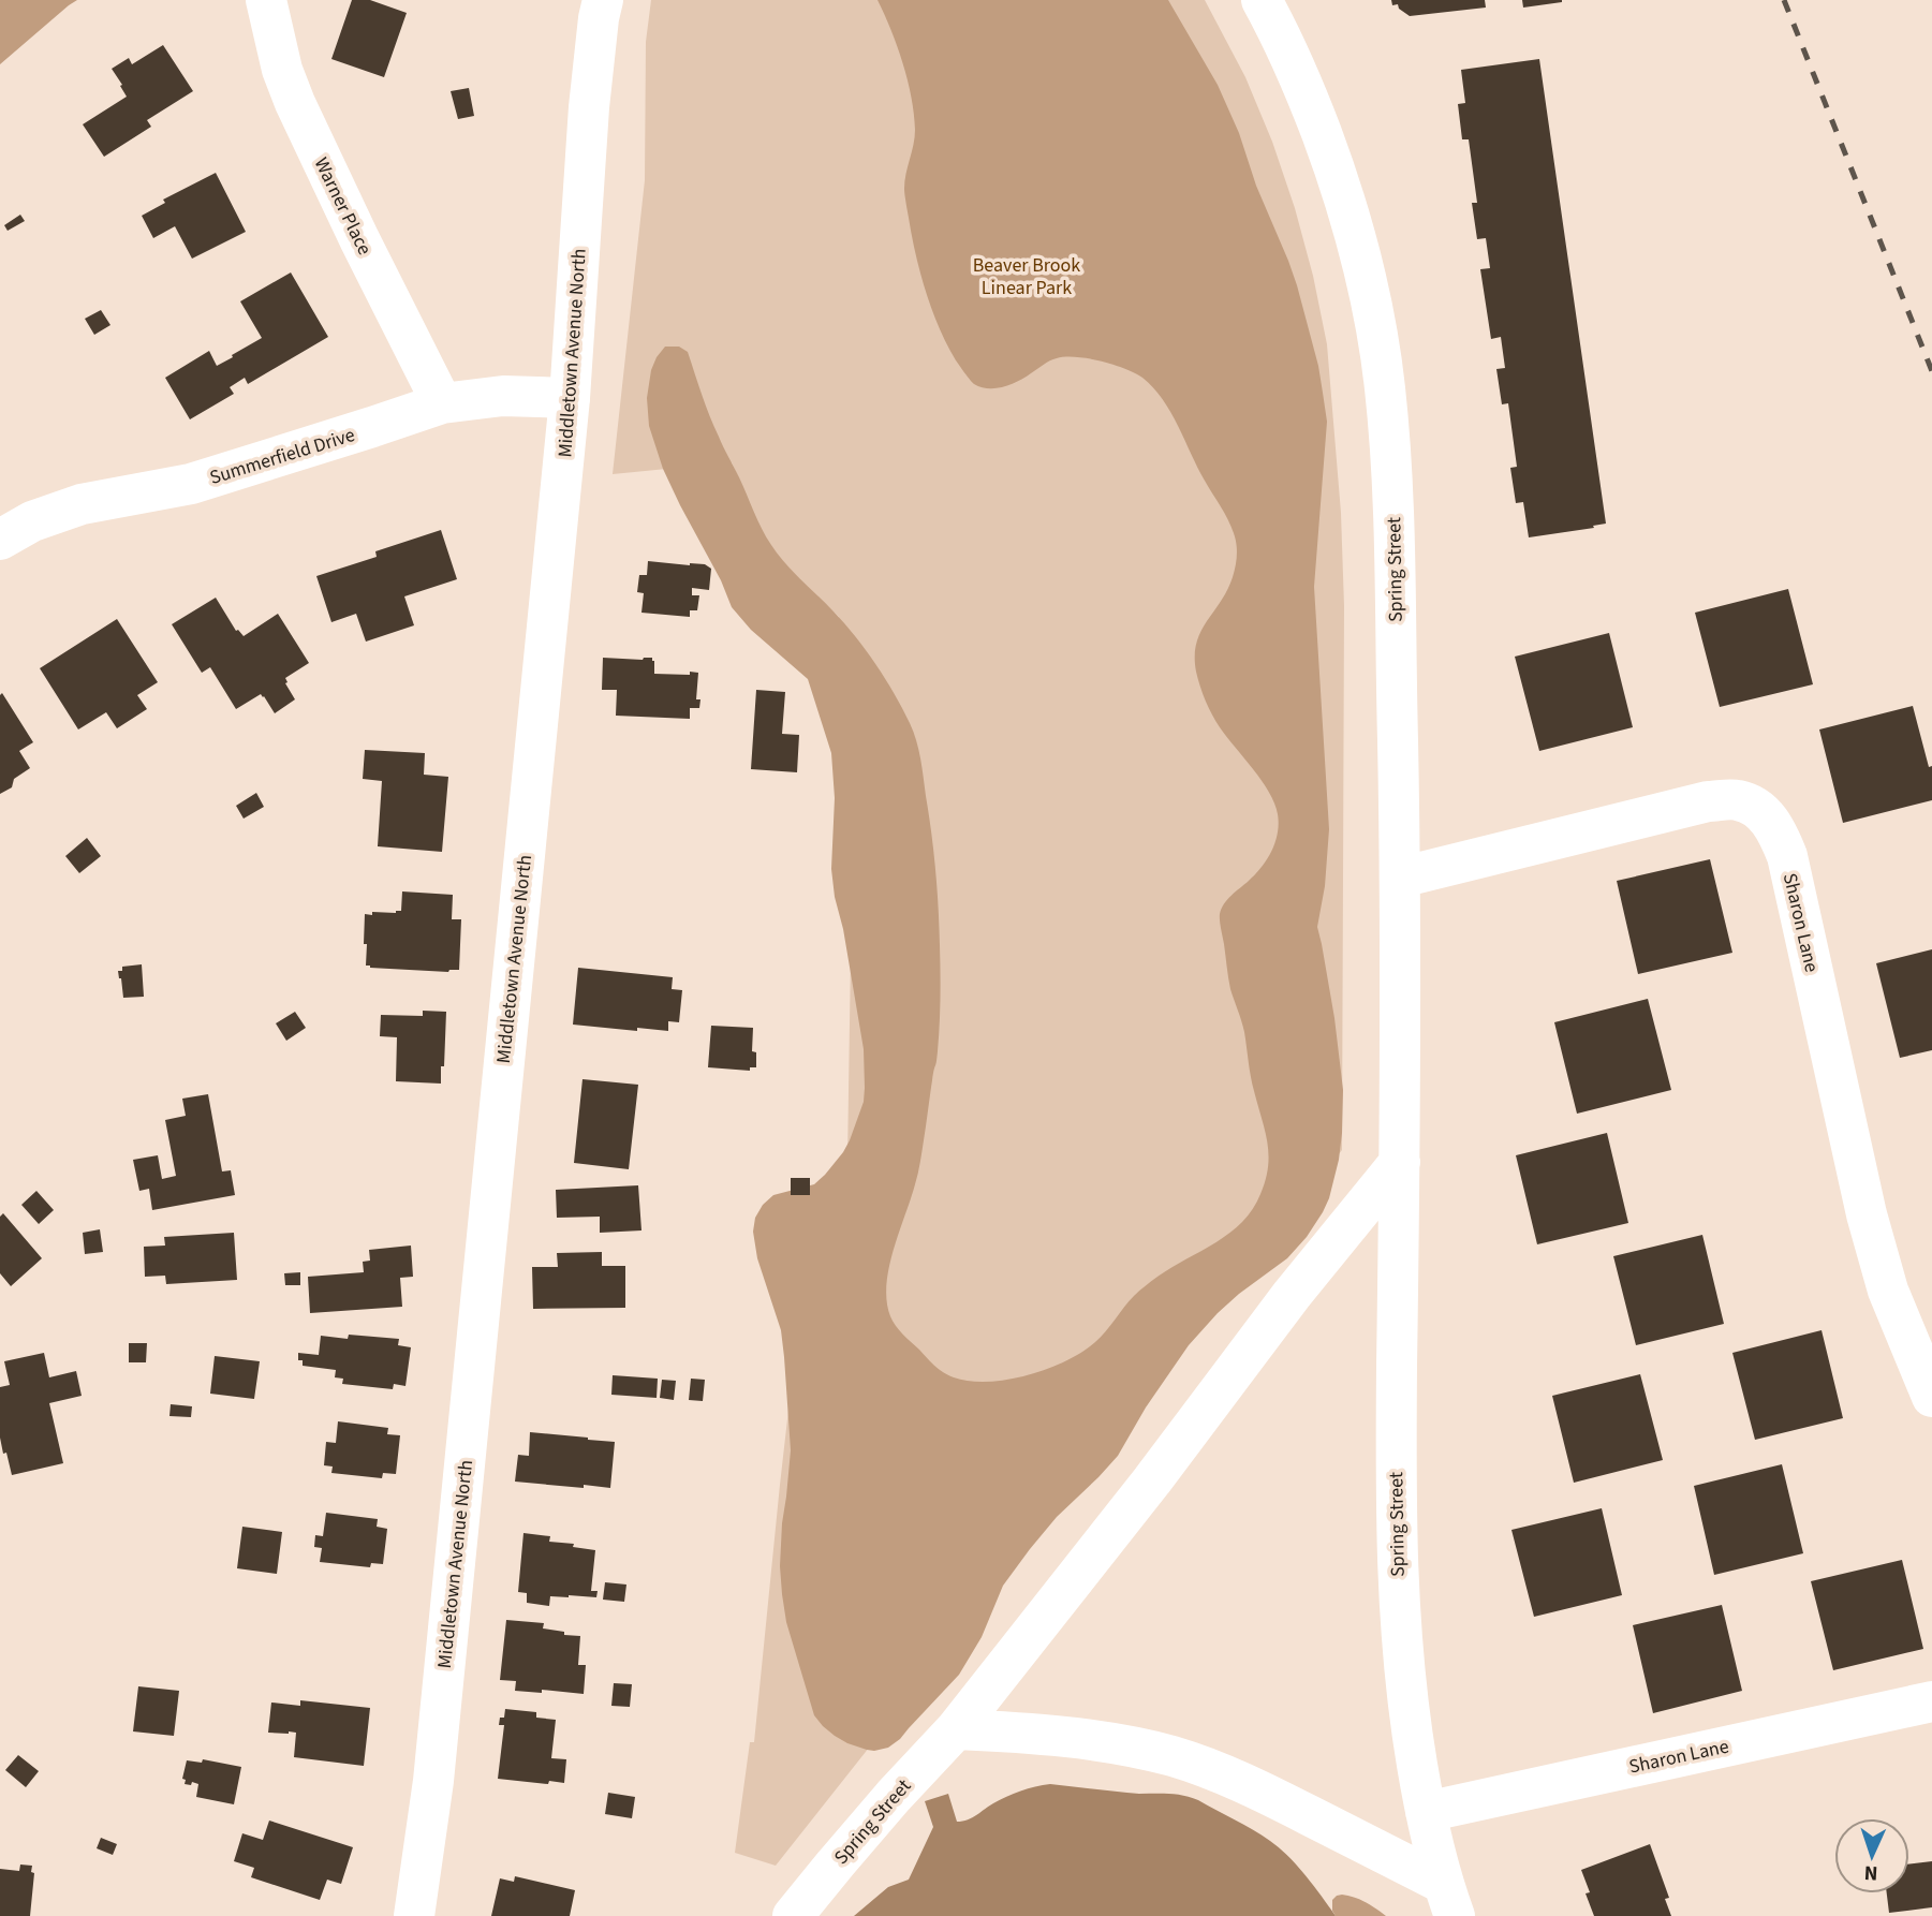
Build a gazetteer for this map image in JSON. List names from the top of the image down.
{
  "streets": {
    "street": [
      "Warner Place",
      "Middletown Avenue North",
      "Summerfield Drive",
      "Spring Street",
      "Sharon Lane"
    ]
  },
  "crossings": [
    ["Warner Place", "Summerfield Drive"],
    ["Middletown Avenue North", "Summerfield Drive"],
    ["Spring Street", "Sharon Lane"]
  ],
  "parks": ["Beaver Brook Linear Park"],
  "north": "bottom"
}
